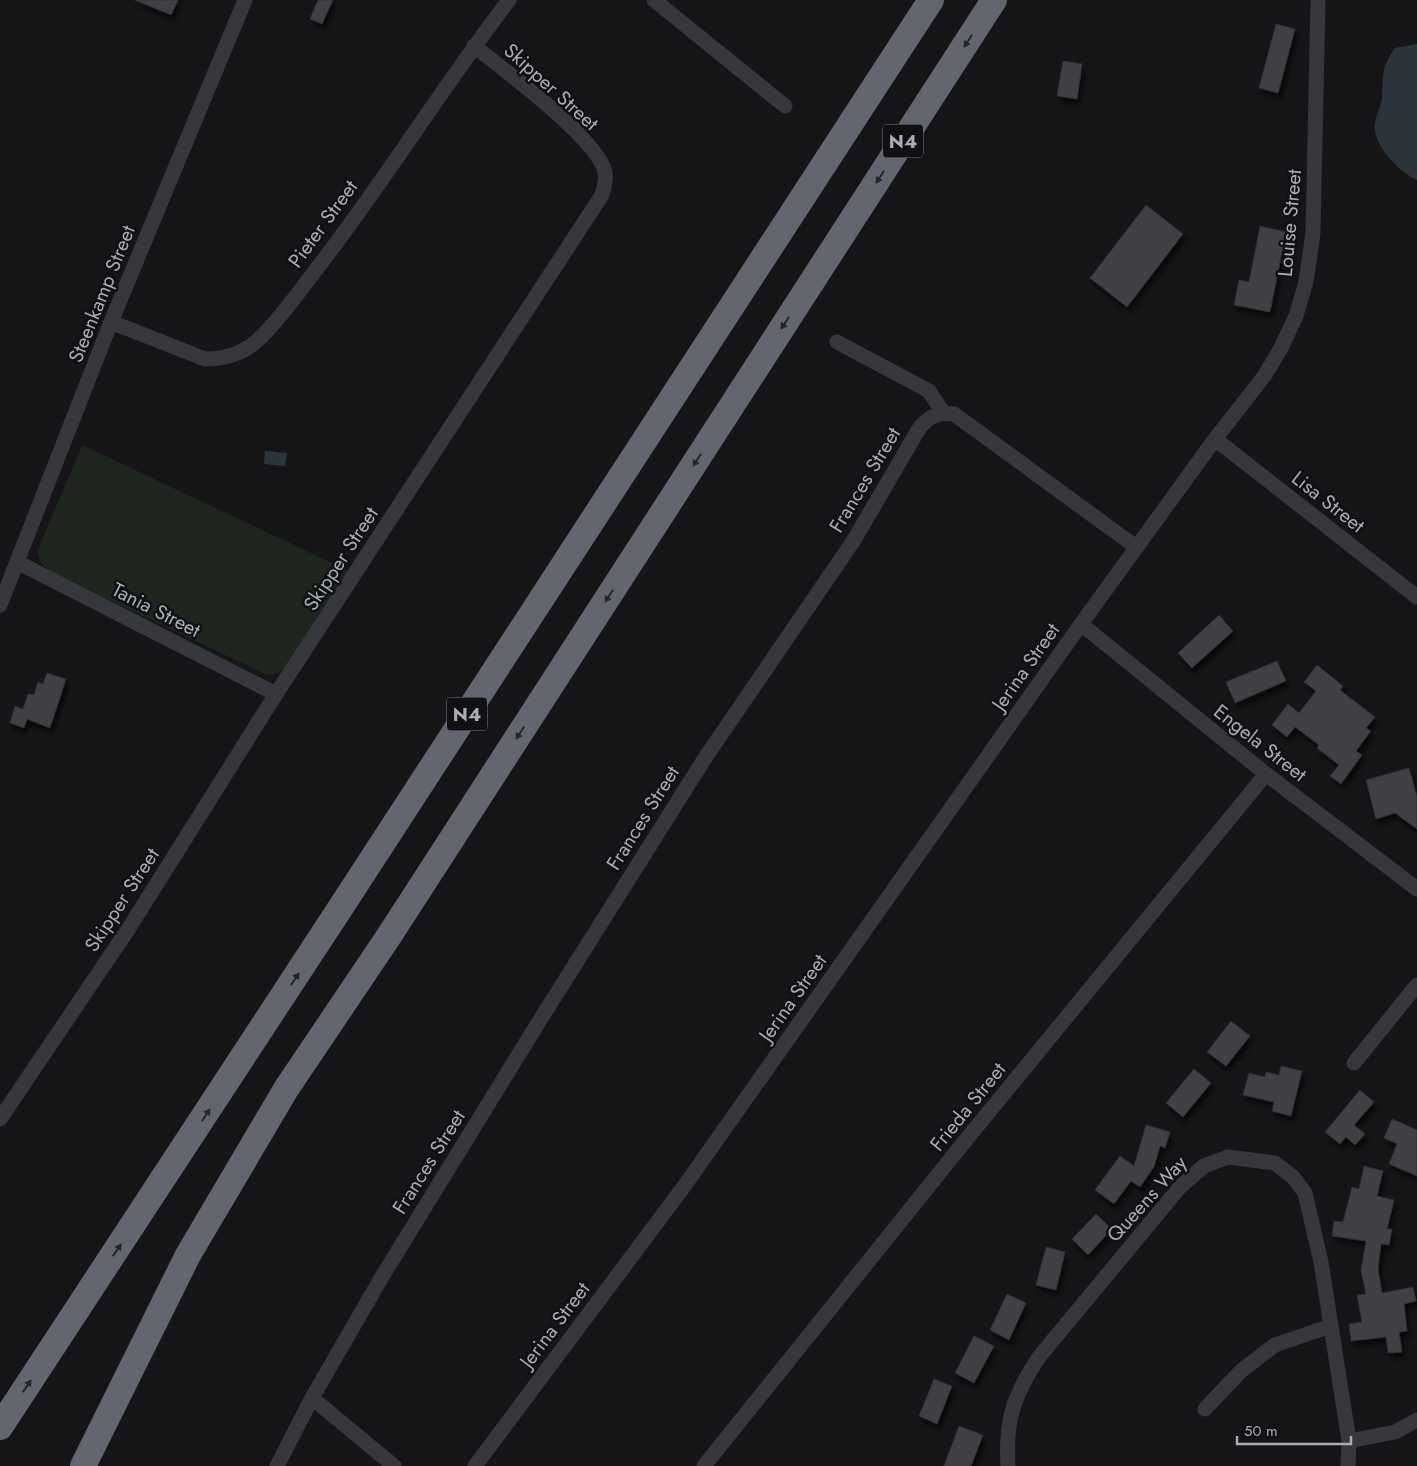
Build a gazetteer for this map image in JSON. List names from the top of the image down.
{
  "streets": {
    "highway": ["N4"],
    "street": [
      "Skipper Street",
      "Louise Street",
      "Pieter Street",
      "Steenkamp Street",
      "Frances Street",
      "Lisa Street",
      "Tania Street",
      "Jerina Street",
      "Engela Street",
      "Frieda Street",
      "Queens Way"
    ]
  },
  "crossings": [
    ["Skipper Street", "Pieter Street"],
    ["Skipper Street", "Tania Street"],
    ["Louise Street", "Lisa Street"],
    ["Louise Street", "Jerina Street"],
    ["Pieter Street", "Steenkamp Street"],
    ["Steenkamp Street", "Tania Street"],
    ["Jerina Street", "Engela Street"],
    ["Engela Street", "Frieda Street"]
  ],
  "scale_bar": "50 m"
}
